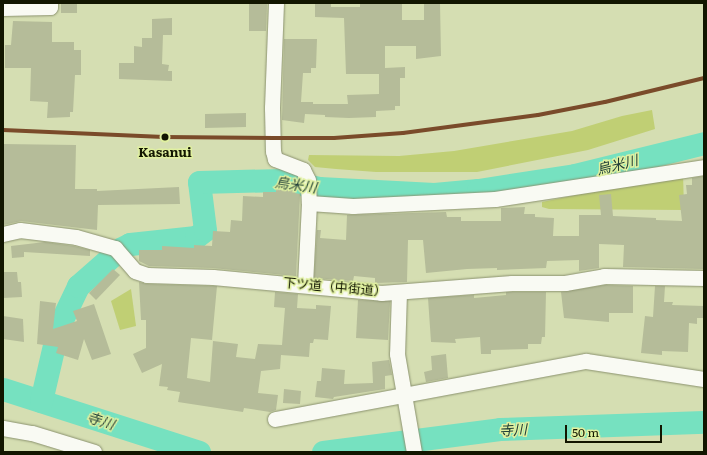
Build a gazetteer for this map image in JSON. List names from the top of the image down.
{
  "streets": {
    "street": ["下ツ道（中街道）"]
  },
  "water": ["烏米川", "寺川"],
  "places": ["Kasanui"],
  "scale_bar": "50 m"
}
